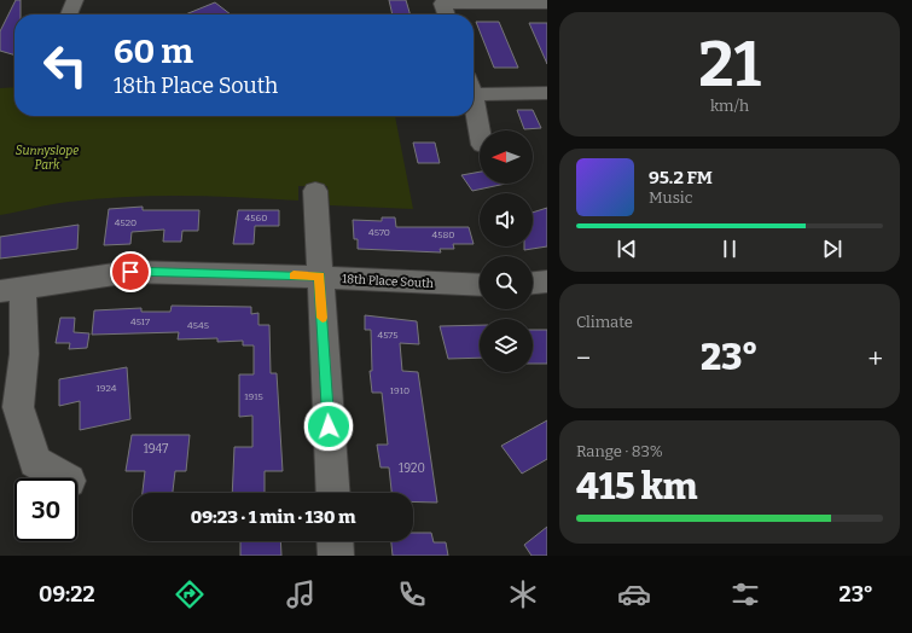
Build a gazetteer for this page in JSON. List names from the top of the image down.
{
  "streets": {
    "street": ["18th Place South"]
  },
  "parks": ["Sunnyslope Park"],
  "house_numbers": [
    "4560",
    "4520",
    "4570",
    "4580",
    "4517",
    "4545",
    "4575",
    "1924",
    "1910",
    "1915",
    "1947",
    "1920"
  ],
  "north": "left",
  "page": {
    "tile": [
      ["21", "km/h"],
      "Climate",
      ["Range · 83%", "415 km"]
    ],
    "turn": ["60 m", "18th Place South"],
    "song": ["95.2 FM", "Music"],
    "heat": ["−", "23°", "+"],
    "limit": "30",
    "trip": "09:23 · 1 min · 130 m",
    "tabs": ["09:22", "23°"]
  }
}
